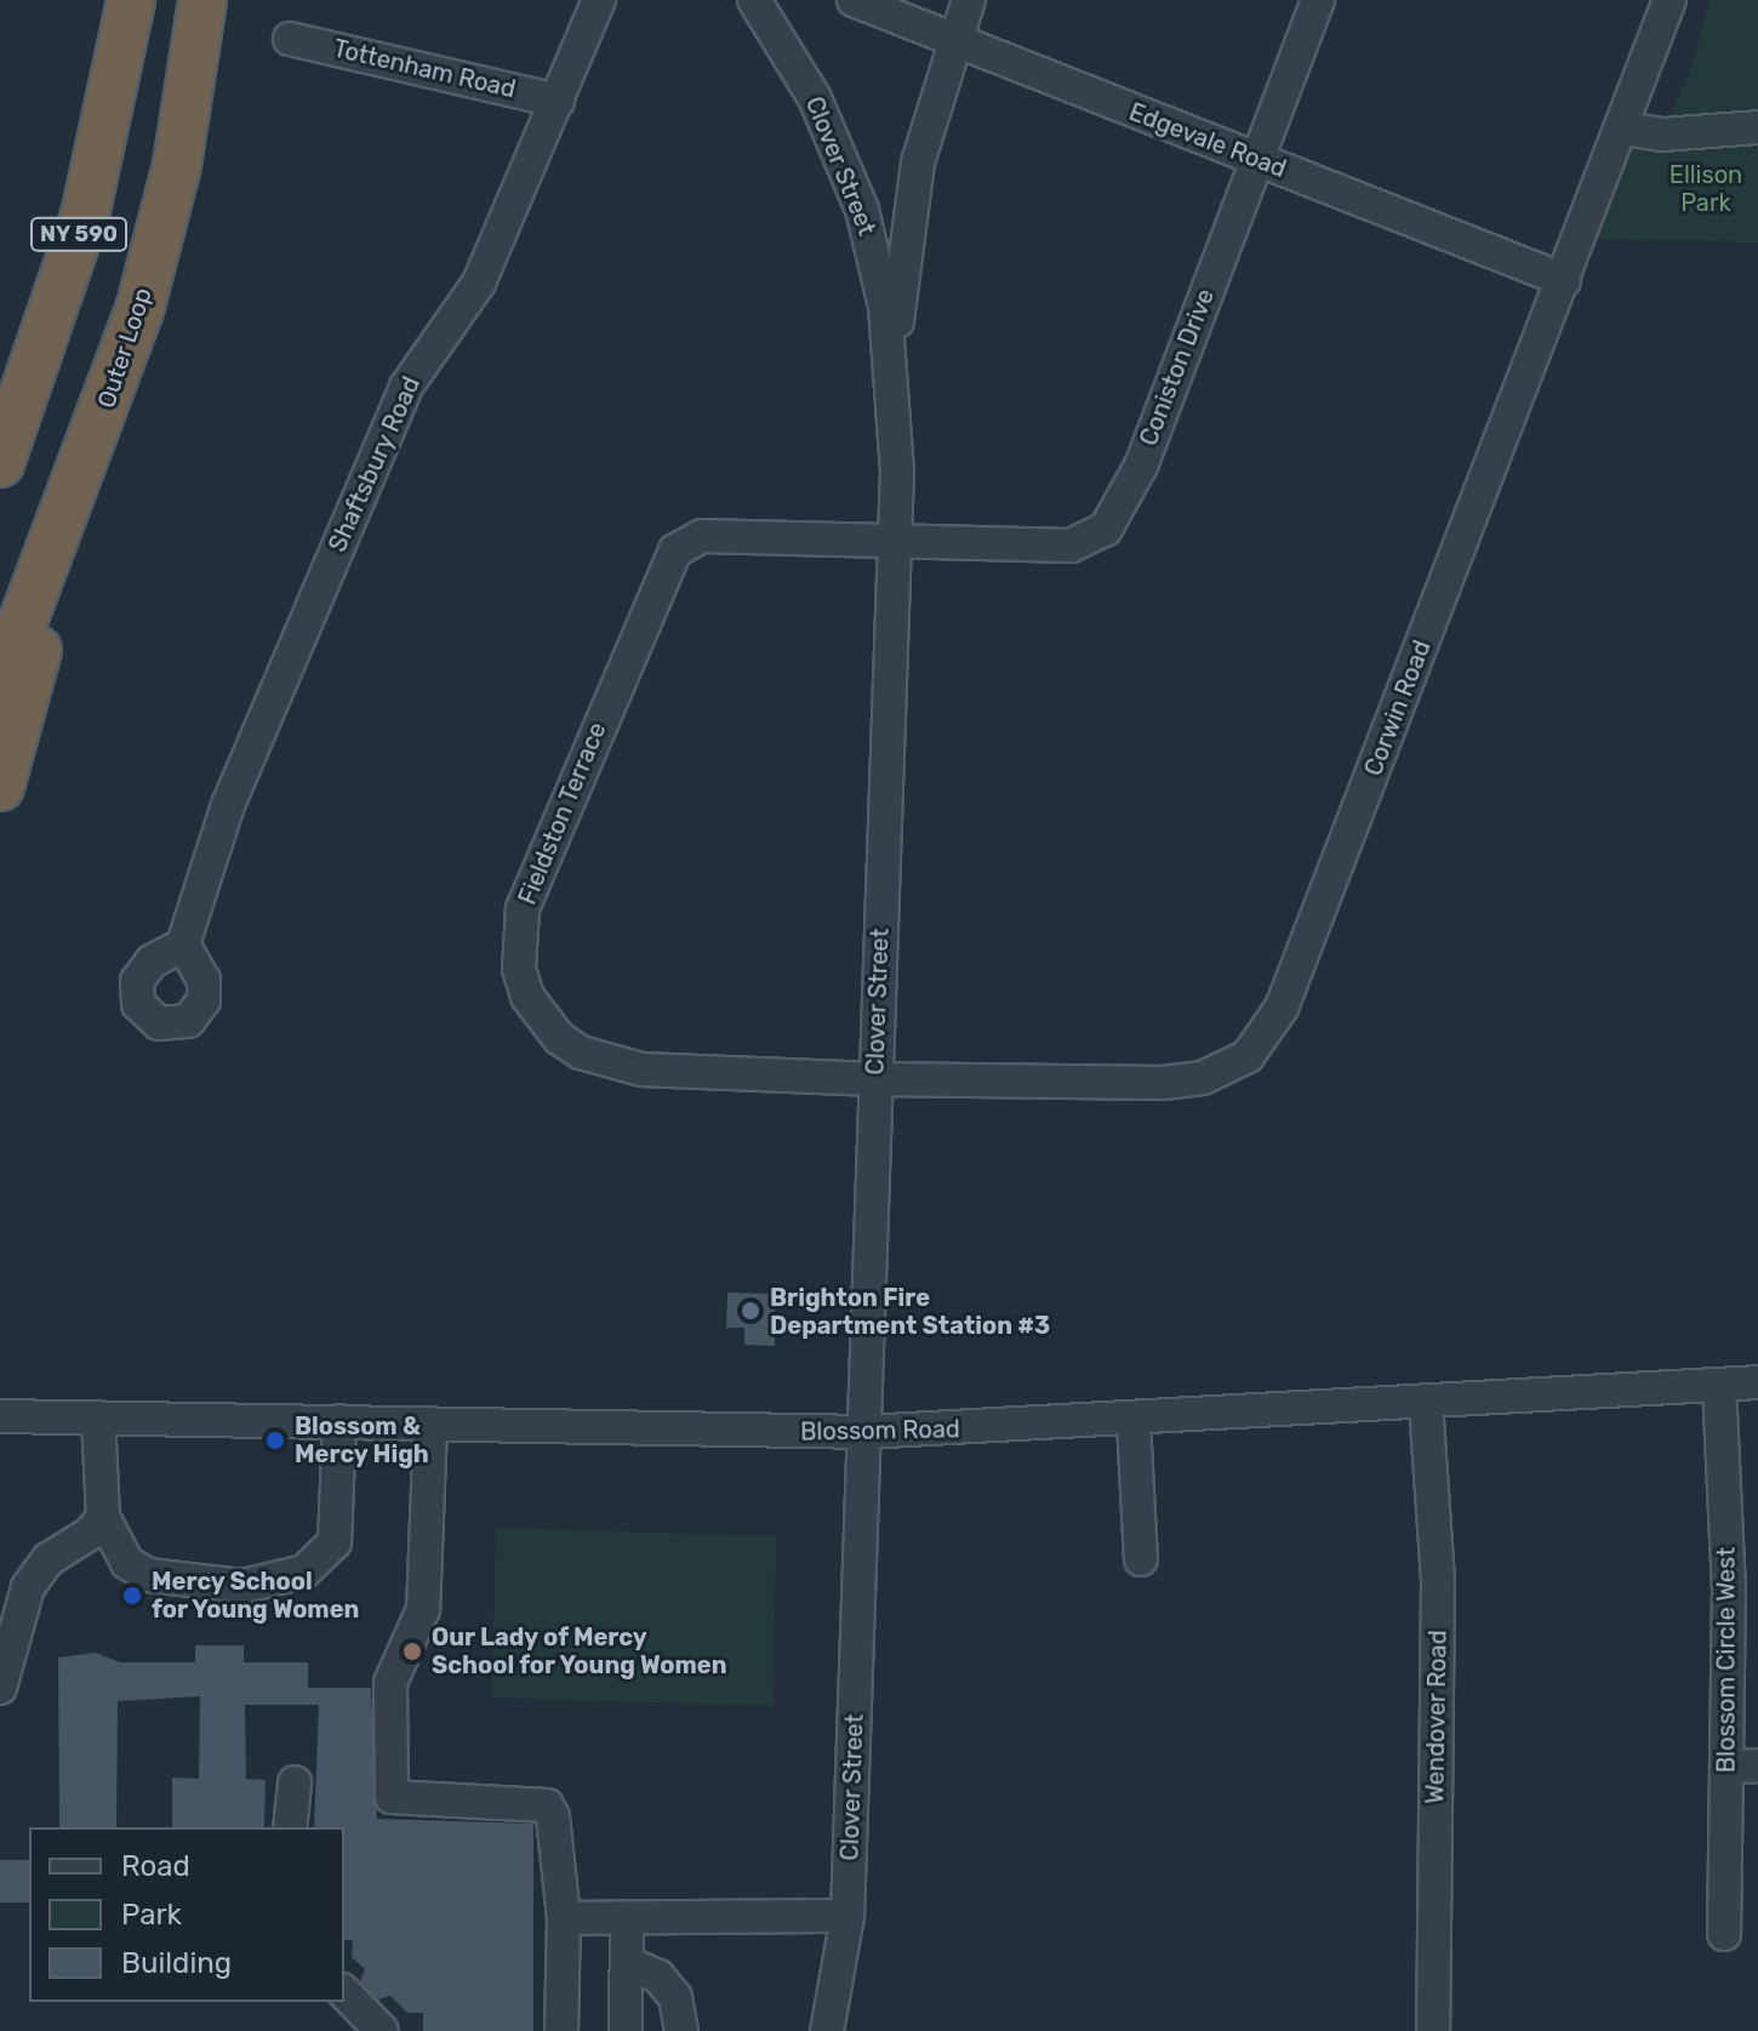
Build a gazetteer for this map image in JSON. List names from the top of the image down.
{
  "streets": {
    "highway": ["NY 590", "Outer Loop"],
    "street": [
      "Tottenham Road",
      "Edgevale Road",
      "Clover Street",
      "Coniston Drive",
      "Shaftsbury Road",
      "Corwin Road",
      "Fieldston Terrace",
      "Blossom Road",
      "Blossom Circle West",
      "Wendover Road"
    ]
  },
  "crossings": [
    ["Tottenham Road", "Shaftsbury Road"],
    ["Edgevale Road", "Coniston Drive"],
    ["Edgevale Road", "Corwin Road"],
    ["Clover Street", "Coniston Drive"],
    ["Clover Street", "Corwin Road"],
    ["Clover Street", "Fieldston Terrace"],
    ["Clover Street", "Blossom Road"],
    ["Coniston Drive", "Fieldston Terrace"],
    ["Corwin Road", "Fieldston Terrace"],
    ["Blossom Road", "Blossom Circle West"],
    ["Blossom Road", "Wendover Road"]
  ],
  "parks": ["Ellison Park"],
  "places": [
    "Brighton Fire Department Station #3",
    "Blossom & Mercy High",
    "Mercy School for Young Women",
    "Our Lady of Mercy School for Young Women"
  ],
  "legend": ["Road", "Park", "Building"]
}
